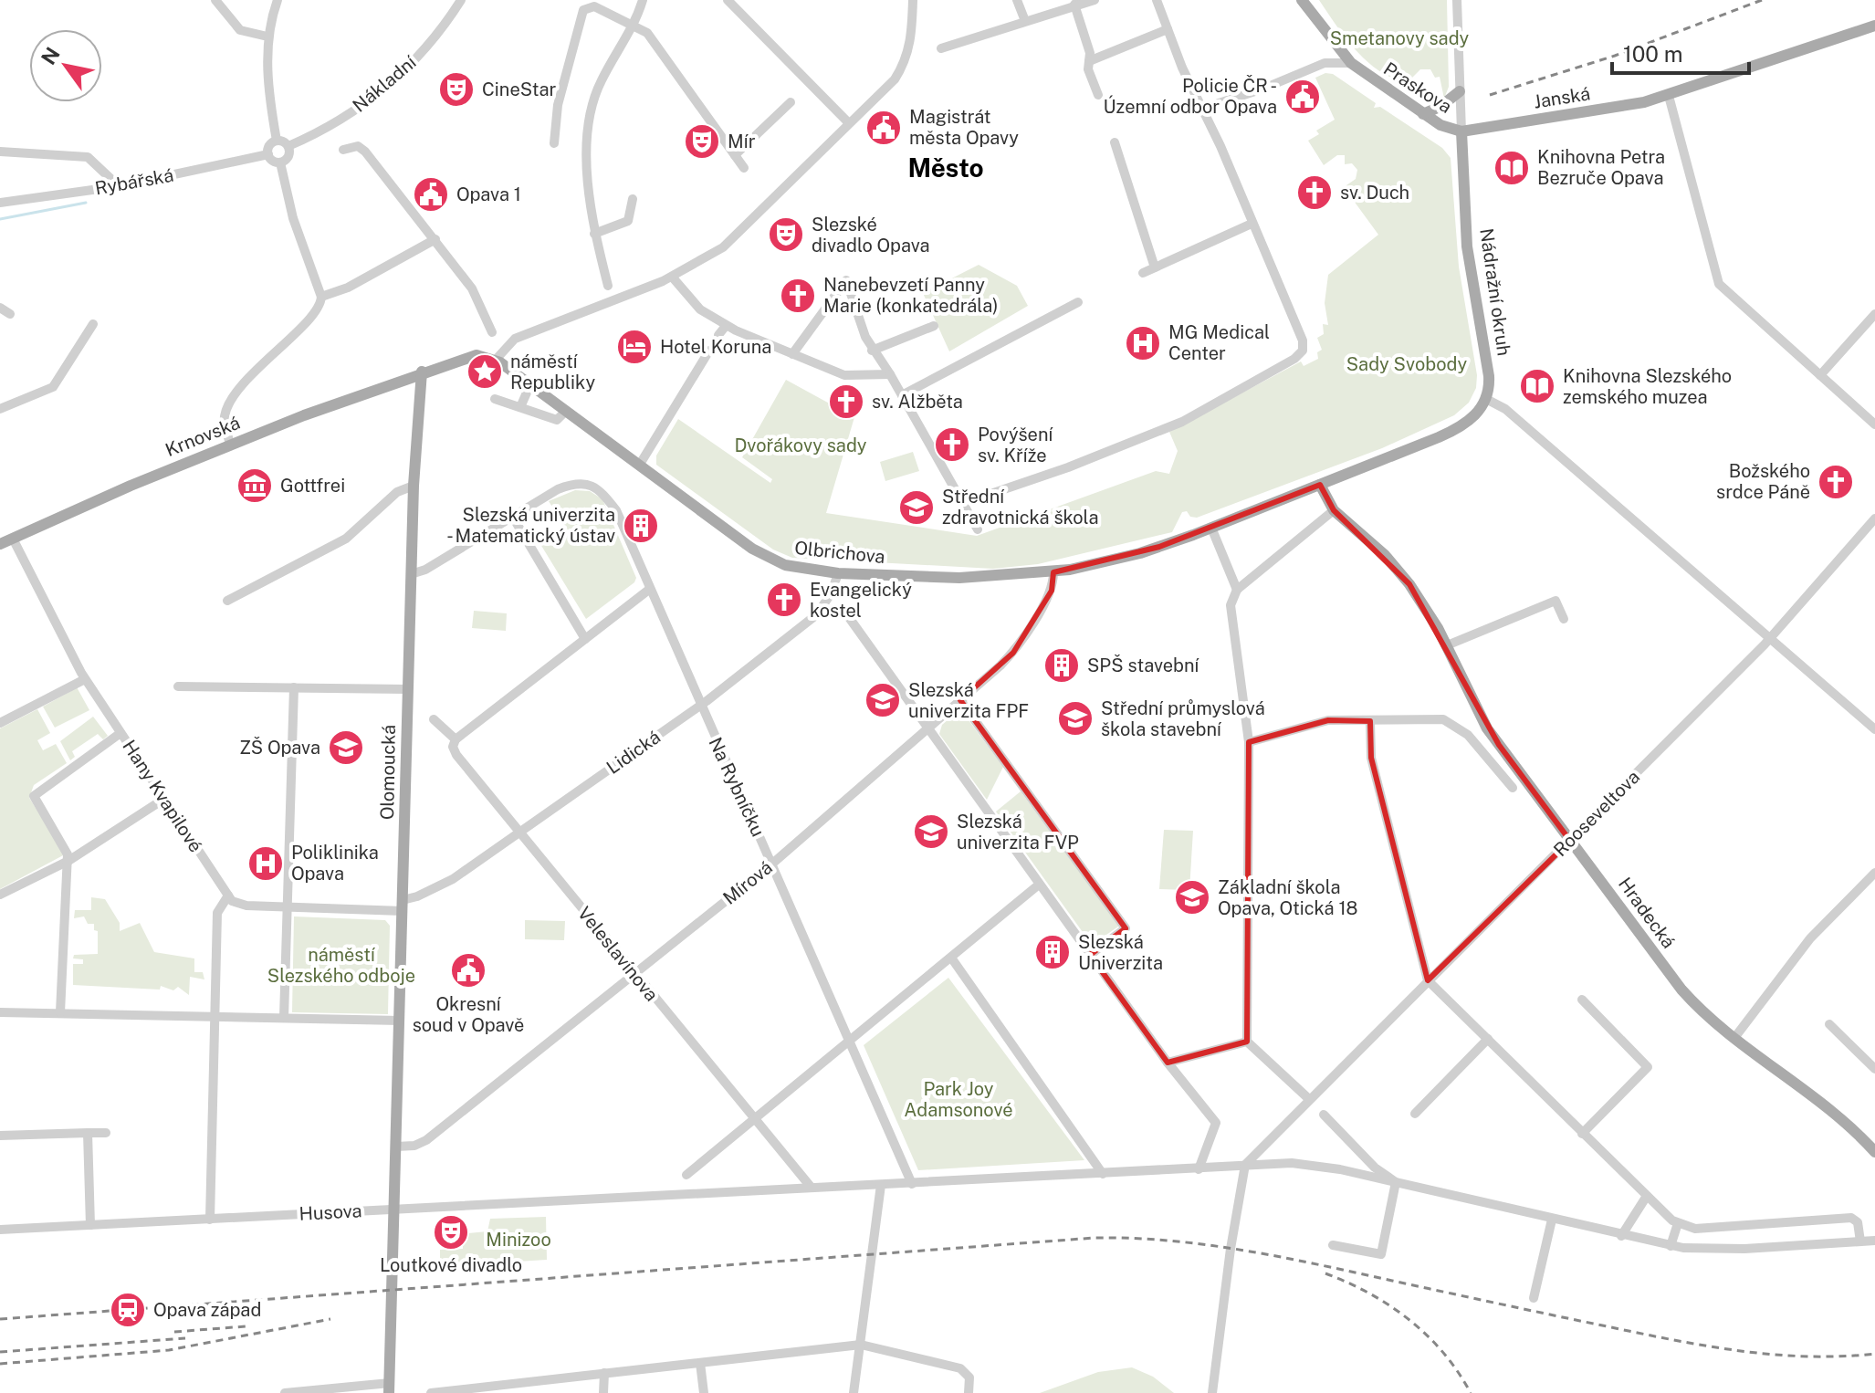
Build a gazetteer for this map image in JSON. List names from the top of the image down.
{
  "streets": {
    "main road": [
      "Praskova",
      "Janská",
      "Nádražní okruh",
      "Krnovská",
      "Olbrichova",
      "Olomoucká",
      "Hradecká"
    ],
    "street": [
      "Nákladní",
      "Rybářská",
      "Lidická",
      "Na Rybníčku",
      "Hany Kvapilové",
      "Rooseveltova",
      "Mírová",
      "Veleslavínova",
      "Husova"
    ]
  },
  "crossings": [
    ["Nákladní", "Rybářská"],
    ["Praskova", "Janská"],
    ["Praskova", "Nádražní okruh"],
    ["Janská", "Nádražní okruh"],
    ["Krnovská", "Olomoucká"],
    ["Krnovská", "Hany Kvapilové"],
    ["Olbrichova", "Lidická"],
    ["Olbrichova", "Mírová"],
    ["Olbrichova", "Hradecká"],
    ["Lidická", "Olomoucká"],
    ["Lidická", "Na Rybníčku"],
    ["Lidická", "Veleslavínova"],
    ["Olomoucká", "Mírová"],
    ["Olomoucká", "Husova"],
    ["Na Rybníčku", "Mírová"],
    ["Na Rybníčku", "Husova"],
    ["Rooseveltova", "Hradecká"],
    ["Rooseveltova", "Husova"],
    ["Mírová", "Veleslavínova"],
    ["Veleslavínova", "Husova"]
  ],
  "districts": ["Město"],
  "parks": [
    "Smetanovy sady",
    "Sady Svobody",
    "Dvořákovy sady",
    "náměstí Slezského odboje",
    "Park Joy Adamsonové",
    "Minizoo"
  ],
  "places": {
    "theatre": [
      "CineStar",
      "Mír",
      "Slezské divadlo Opava",
      "Loutkové divadlo"
    ],
    "public building": [
      "Policie ČR - Územní odbor Opava",
      "Magistrát města Opavy",
      "Opava 1",
      "Okresní soud v Opavě"
    ],
    "library": ["Knihovna Petra Bezruče Opava", "Knihovna Slezského zemského muzea"],
    "church": [
      "sv. Duch",
      "Nanebevzetí Panny Marie (konkatedrála)",
      "sv. Alžběta",
      "Povýšení sv. Kříže",
      "Božského srdce Páně",
      "Evangelický kostel"
    ],
    "hospital": ["MG Medical Center", "Poliklinika Opava"],
    "hotel": ["Hotel Koruna"],
    "place": ["náměstí Republiky"],
    "museum": ["Gottfrei"],
    "school or university": [
      "Střední zdravotnická škola",
      "Slezská univerzita FPF",
      "Střední průmyslová škola stavební",
      "ZŠ Opava",
      "Slezská univerzita FVP",
      "Základní škola Opava, Otická 18"
    ],
    "building": ["Slezská univerzita - Matematický ústav", "SPŠ stavební", "Slezská Univerzita"],
    "station": ["Opava západ"]
  },
  "scale_bar": "100 m",
  "north": "top left"
}
